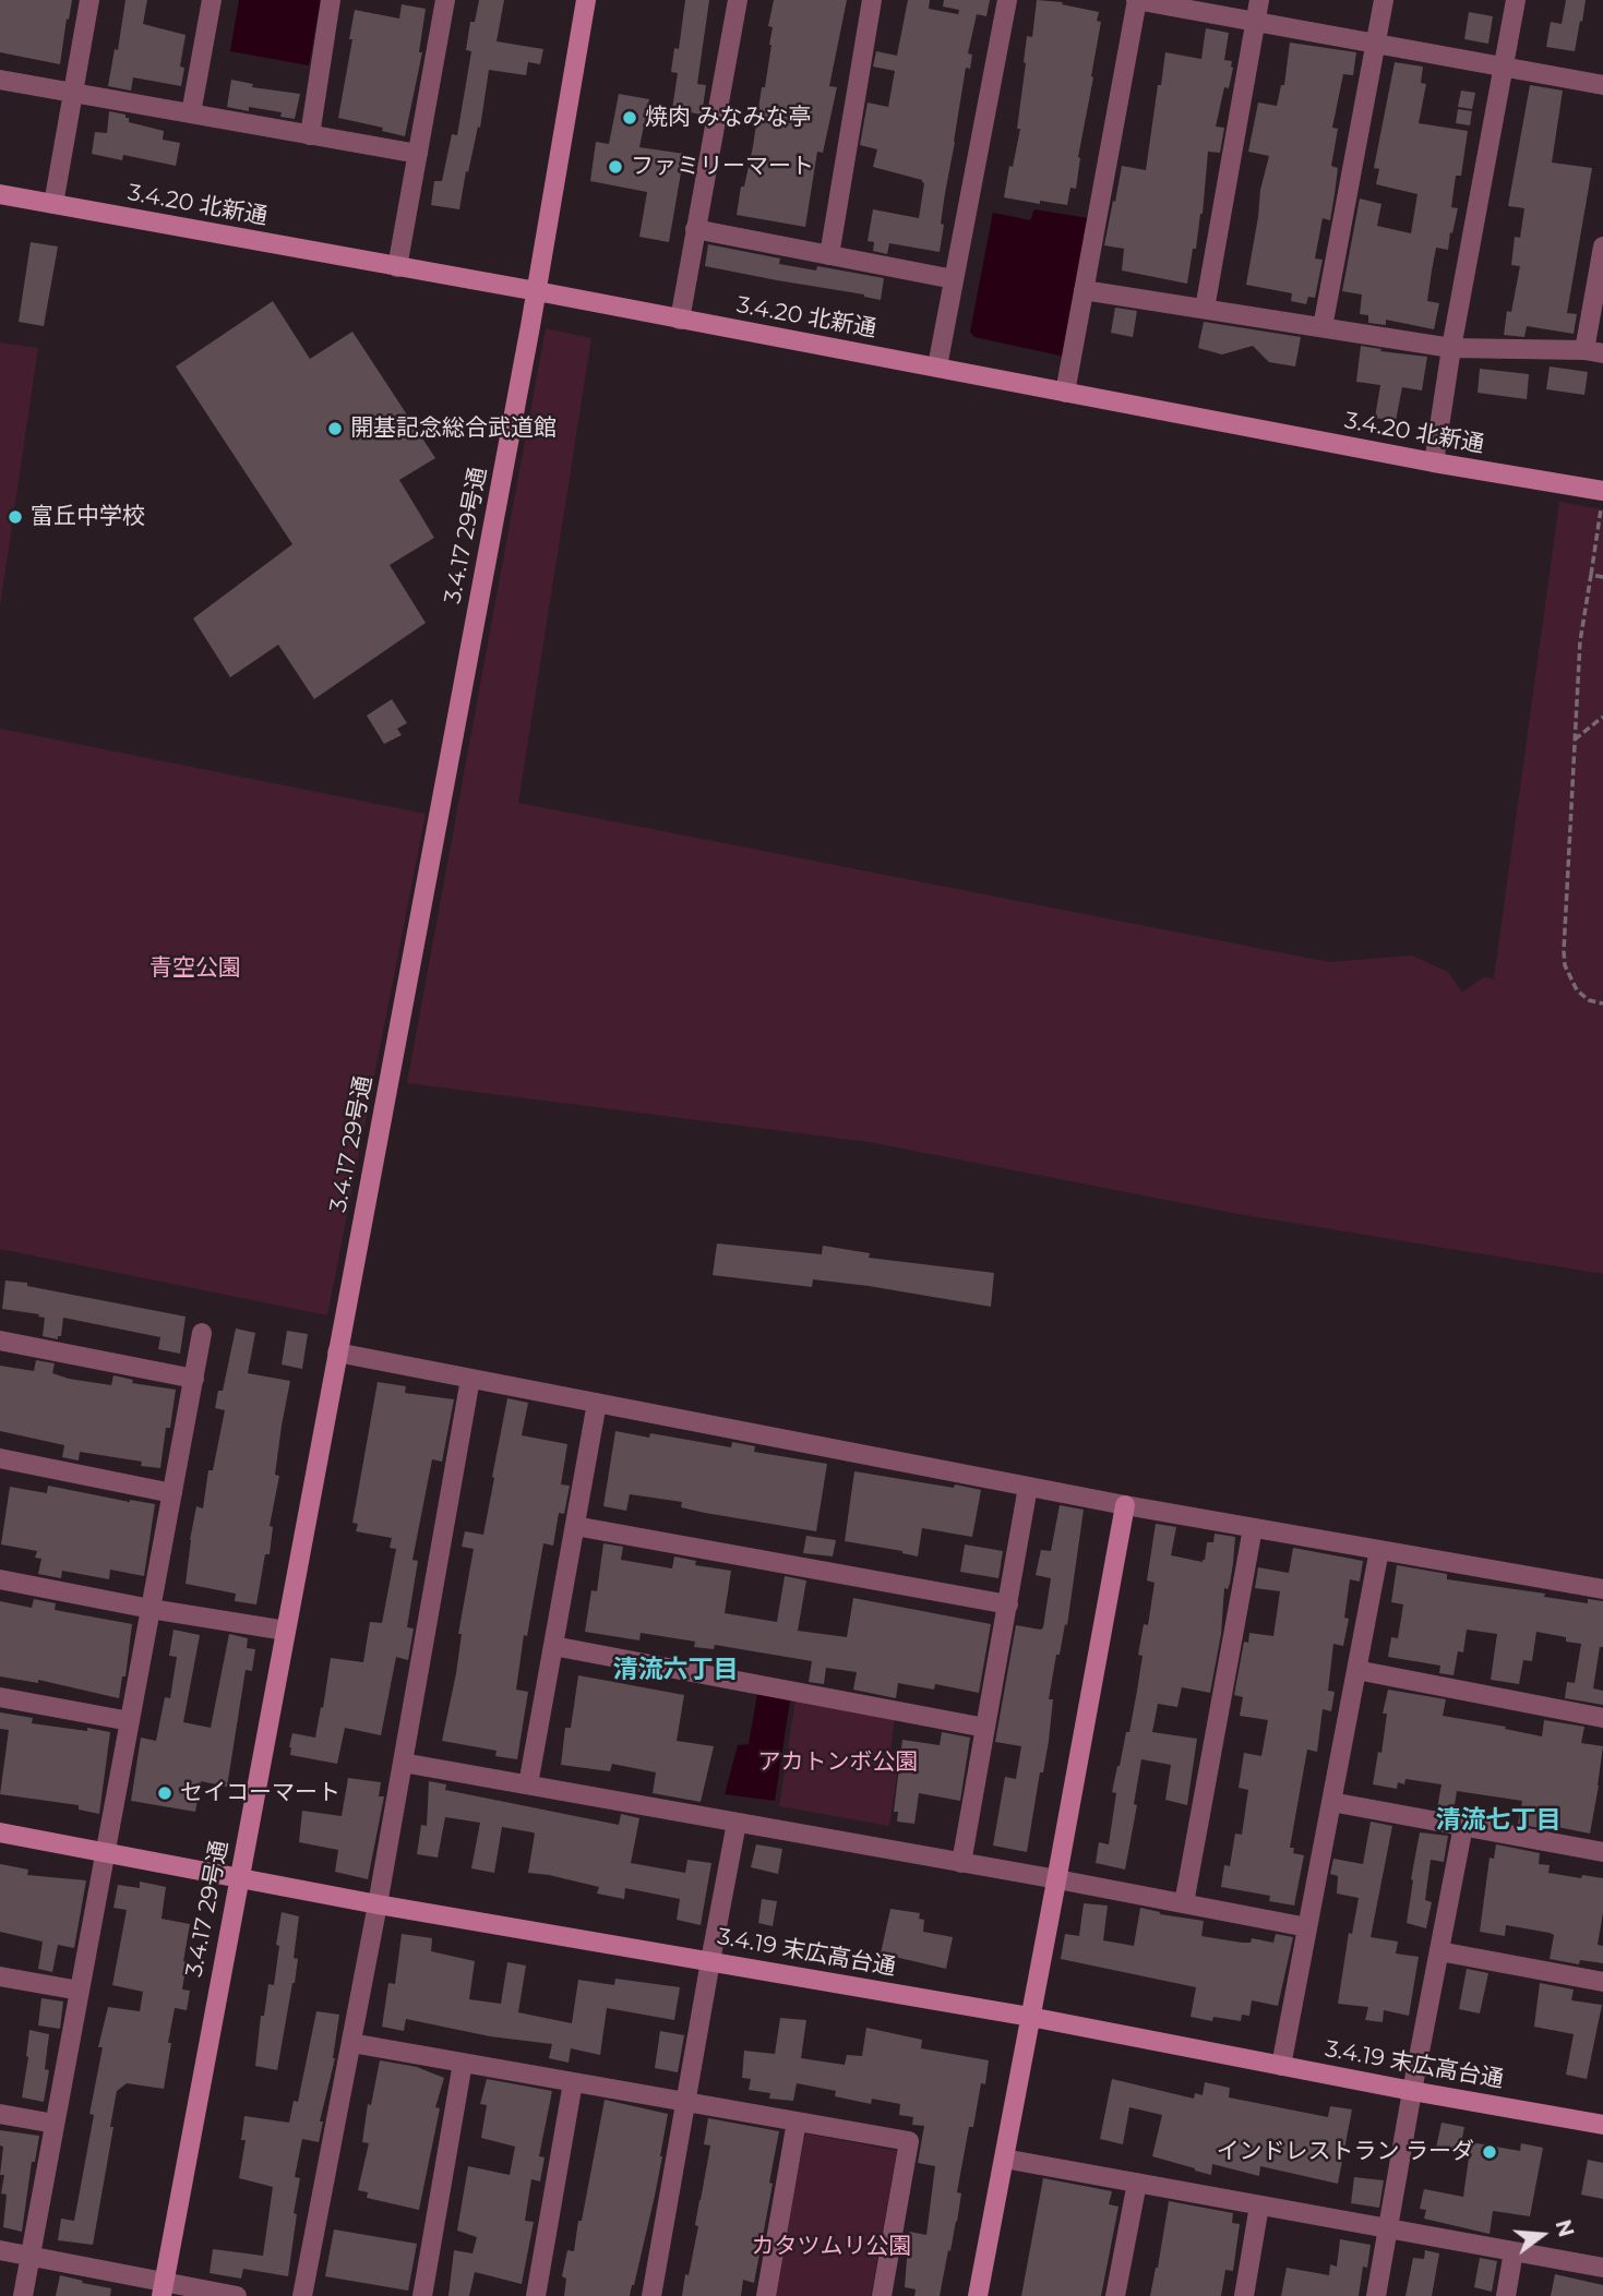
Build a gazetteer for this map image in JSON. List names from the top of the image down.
{
  "streets": {
    "street": ["3.4.20 北新通", "3.4.17 29号通", "3.4.19 末広高台通"]
  },
  "crossings": [
    ["3.4.20 北新通", "3.4.17 29号通"],
    ["3.4.17 29号通", "3.4.19 末広高台通"]
  ],
  "districts": ["清流六丁目", "清流七丁目"],
  "parks": ["青空公園", "アカトンボ公園", "カタツムリ公園"],
  "places": [
    "焼肉 みなみな亭",
    "ファミリーマート",
    "開基記念総合武道館",
    "富丘中学校",
    "セイコーマート",
    "インドレストラン ラーダ"
  ],
  "north": "right"
}
